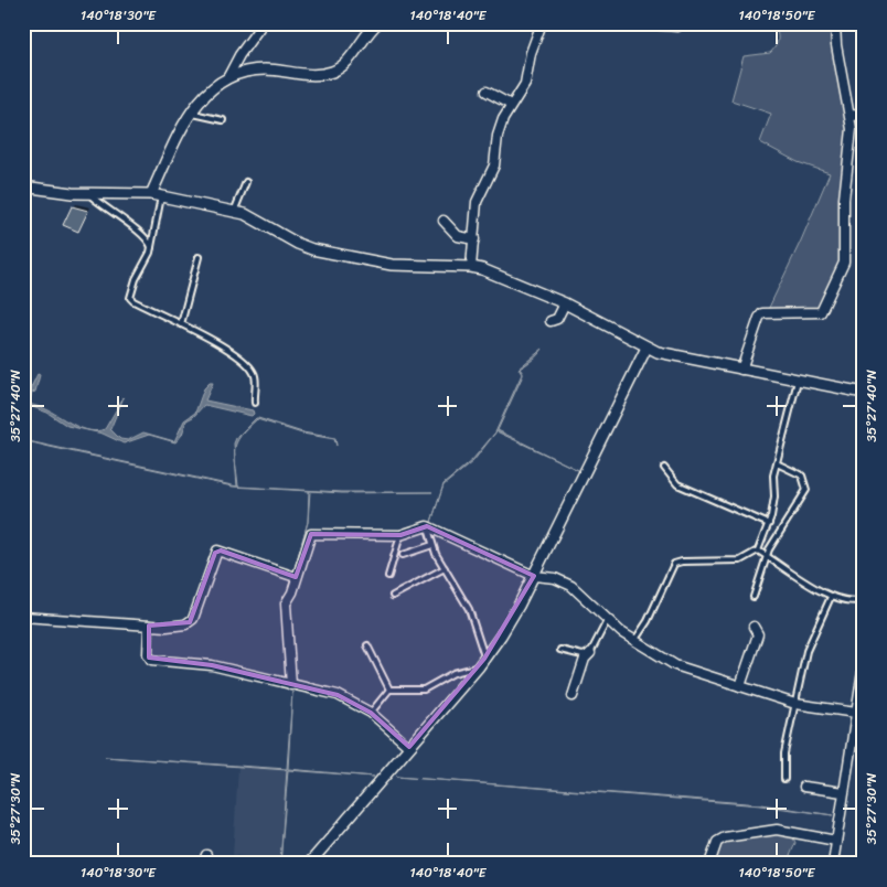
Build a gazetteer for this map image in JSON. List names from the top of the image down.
{
  "coordinates": [
    "140°18'30\"E",
    "140°18'40\"E",
    "140°18'50\"E",
    "35°27'40\"N",
    "35°27'30\"N"
  ]
}
